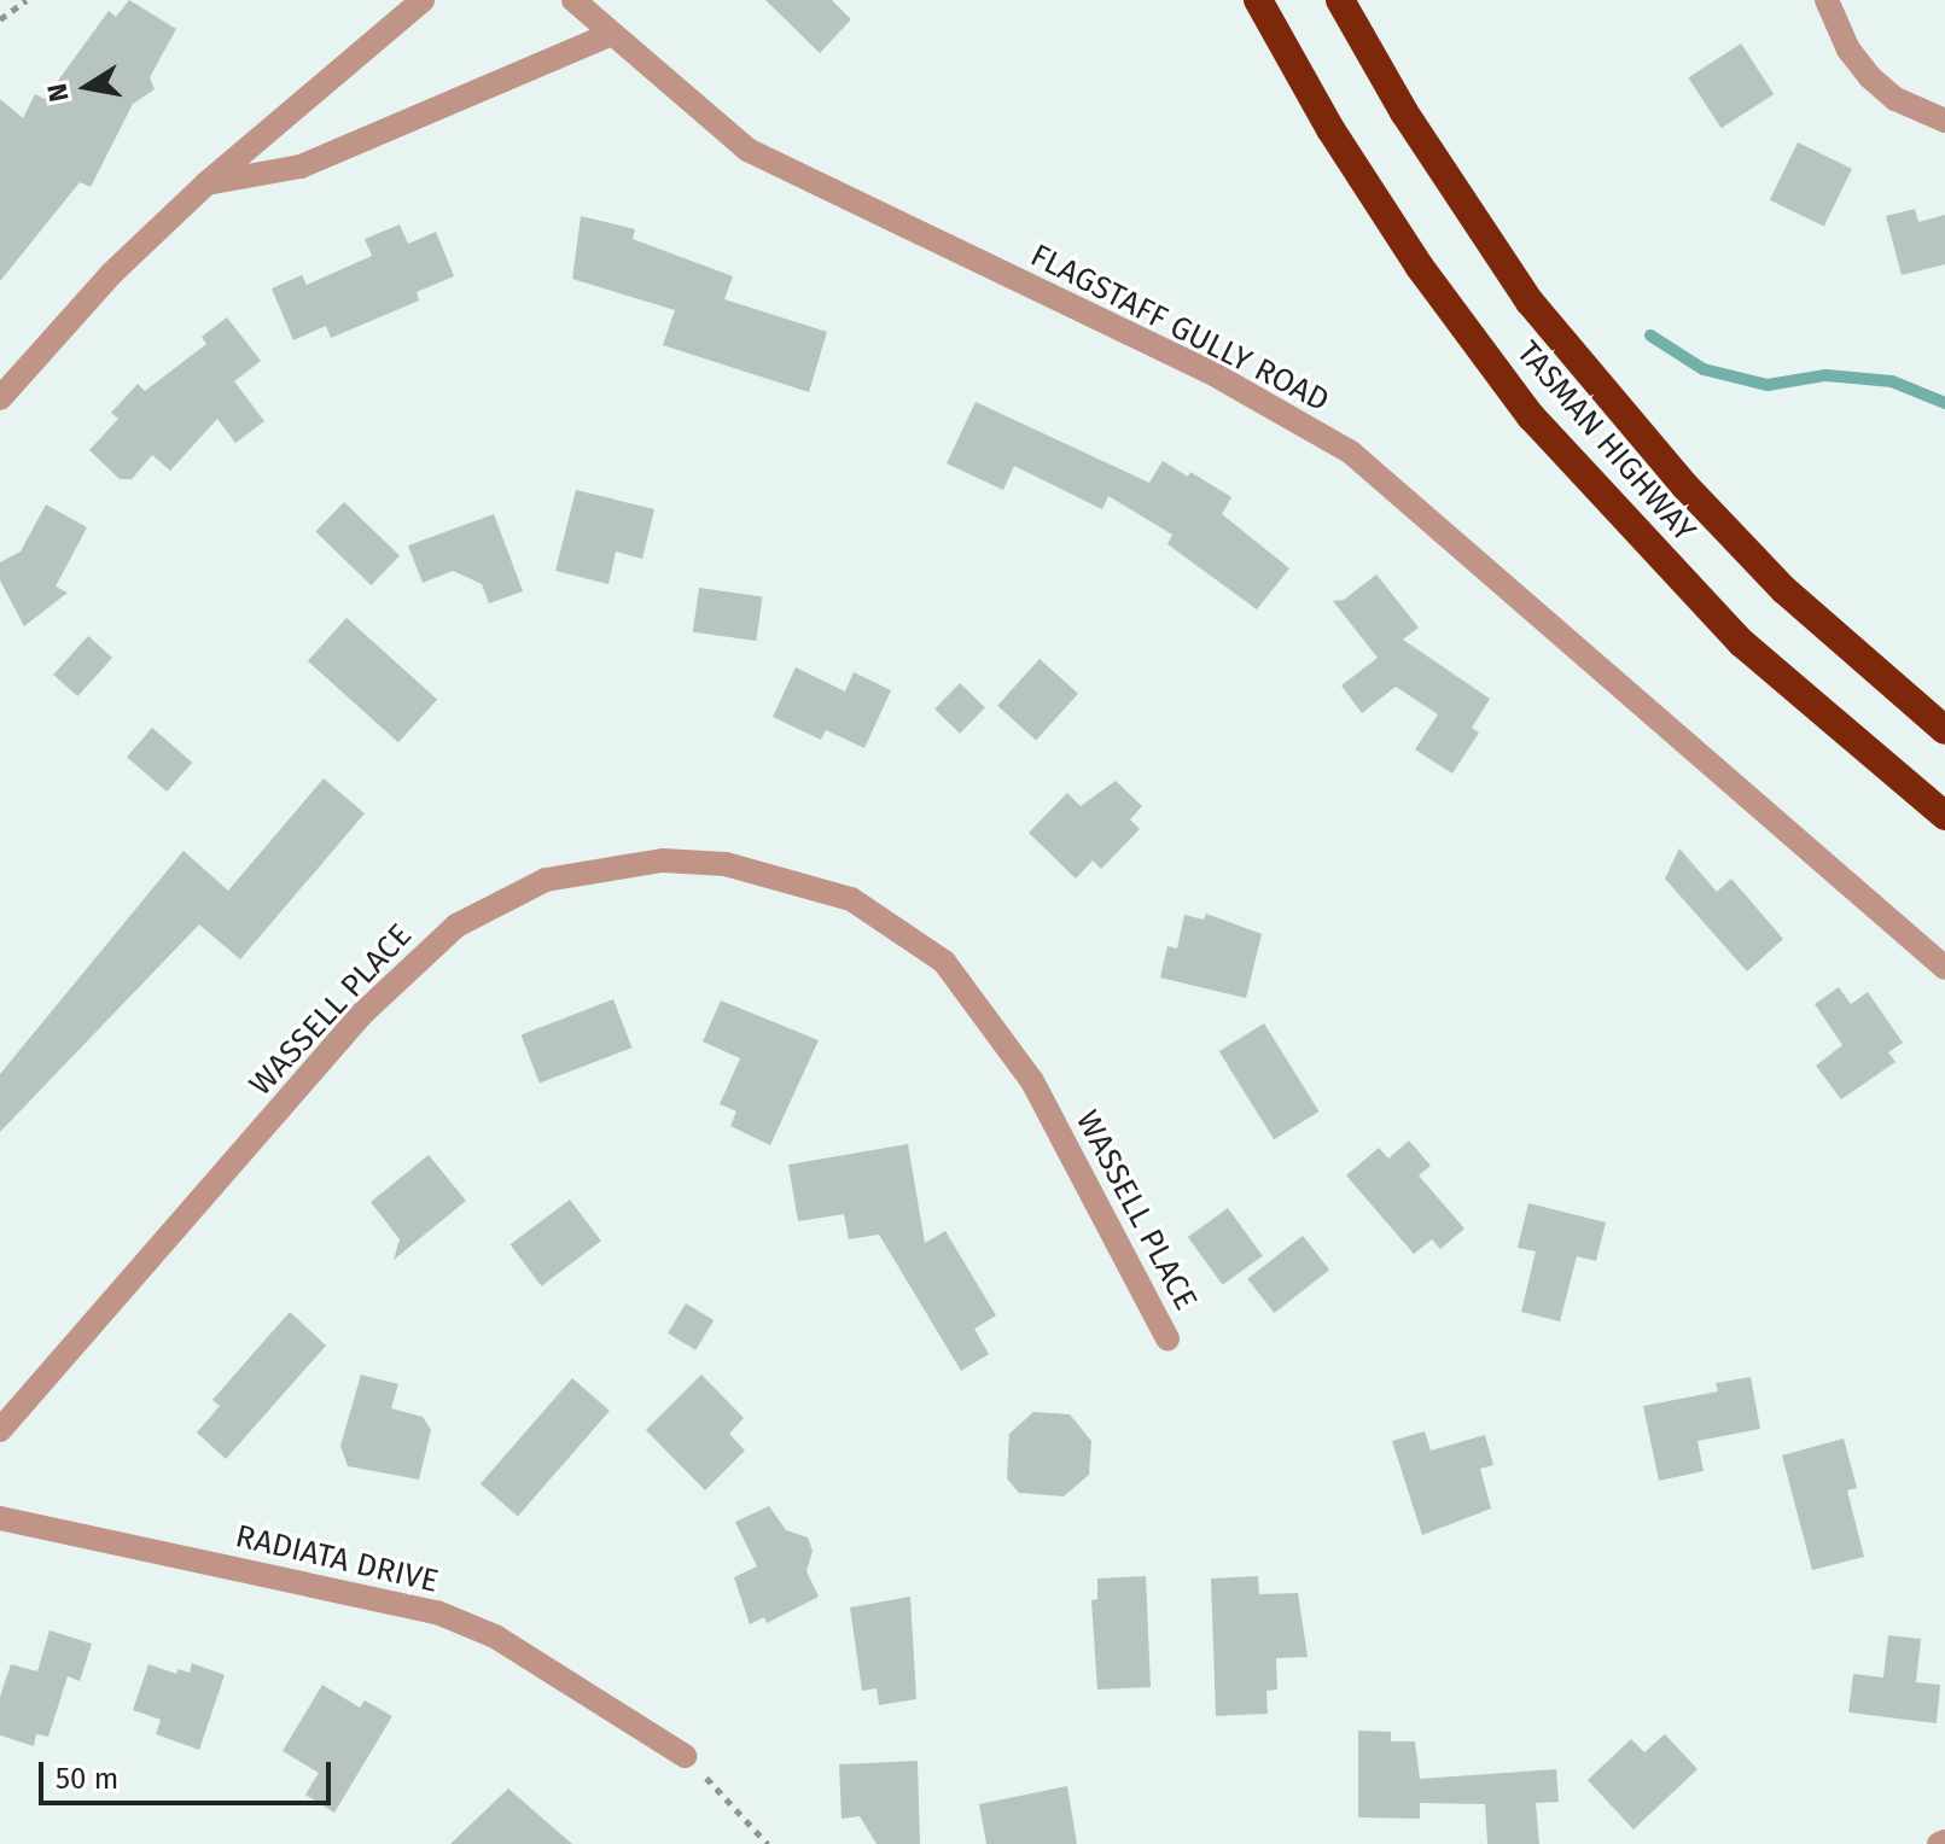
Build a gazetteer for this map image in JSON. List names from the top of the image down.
{
  "streets": {
    "highway": ["TASMAN HIGHWAY"],
    "street": ["FLAGSTAFF GULLY ROAD", "WASSELL PLACE", "RADIATA DRIVE"]
  },
  "scale_bar": "50 m",
  "north": "left"
}
